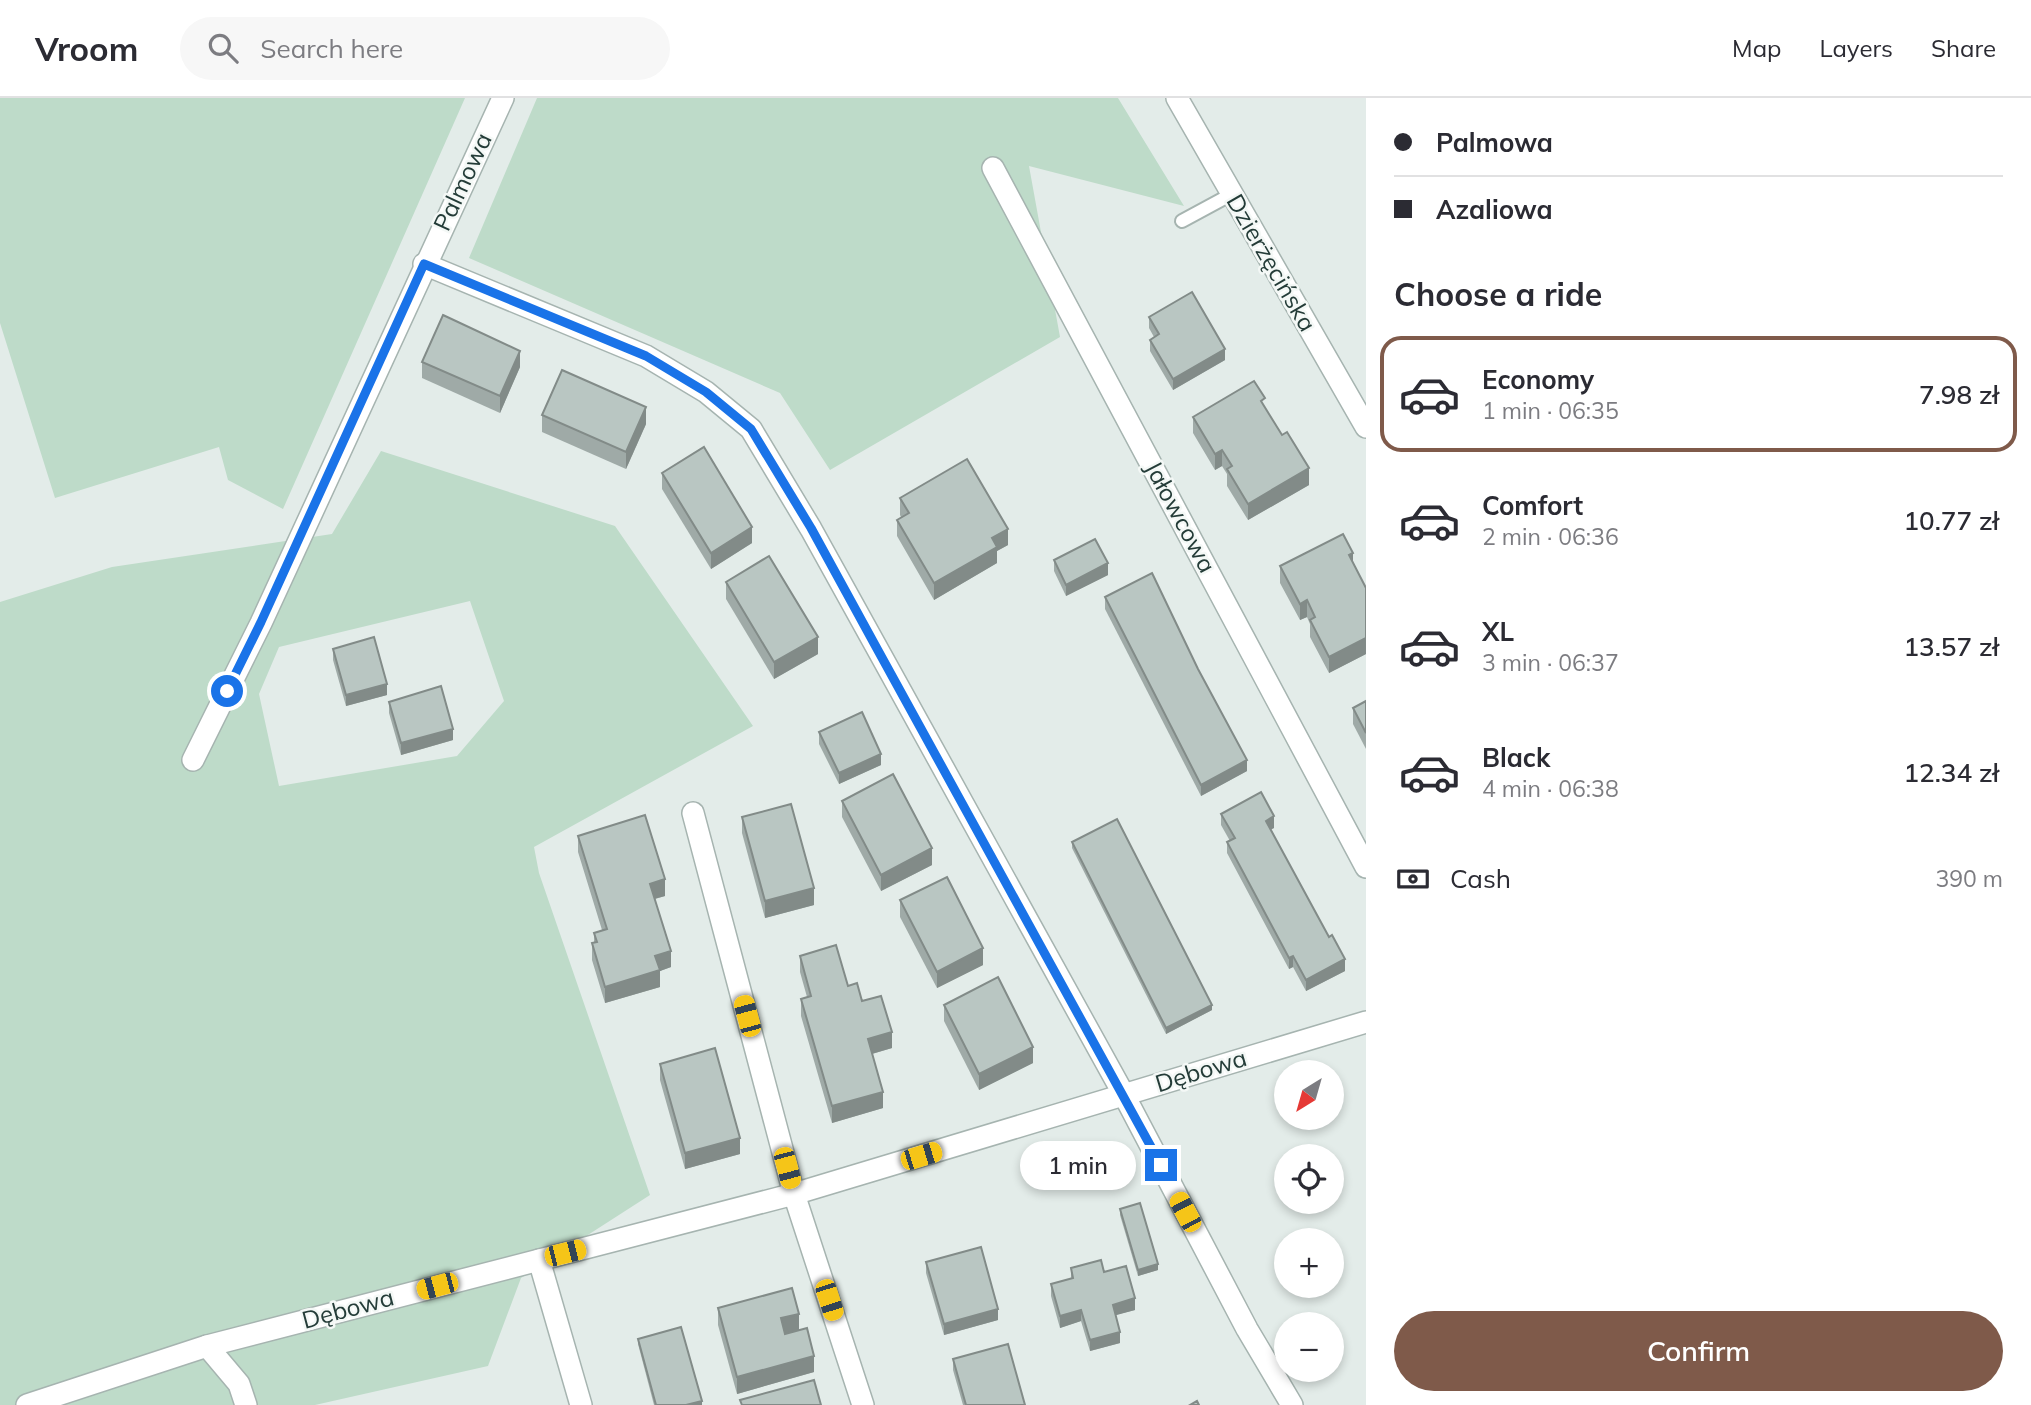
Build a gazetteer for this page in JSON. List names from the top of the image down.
{
  "streets": {
    "street": [
      "Palmowa",
      "Dzierżęcińska",
      "Jałowcowa",
      "Dębowa"
    ]
  },
  "north": "bottom left",
  "page": {
    "header": "Vroom",
    "search": "Search here",
    "nav": ["Map", "Layers", "Share"],
    "banner": ["Palmowa", "Azaliowa"],
    "heading": "Choose a ride",
    "list": [
      {
        "name": "Economy",
        "note": "1 min · 06:35",
        "value": "7.98 zł"
      },
      {
        "name": "Comfort",
        "note": "2 min · 06:36",
        "value": "10.77 zł"
      },
      {
        "name": "XL",
        "note": "3 min · 06:37",
        "value": "13.57 zł"
      },
      {
        "name": "Black",
        "note": "4 min · 06:38",
        "value": "12.34 zł"
      }
    ],
    "pay": ["Cash", "390 m"],
    "map_buttons": ["+", "−"],
    "bubble": "1 min",
    "buttons": "Confirm"
  }
}
